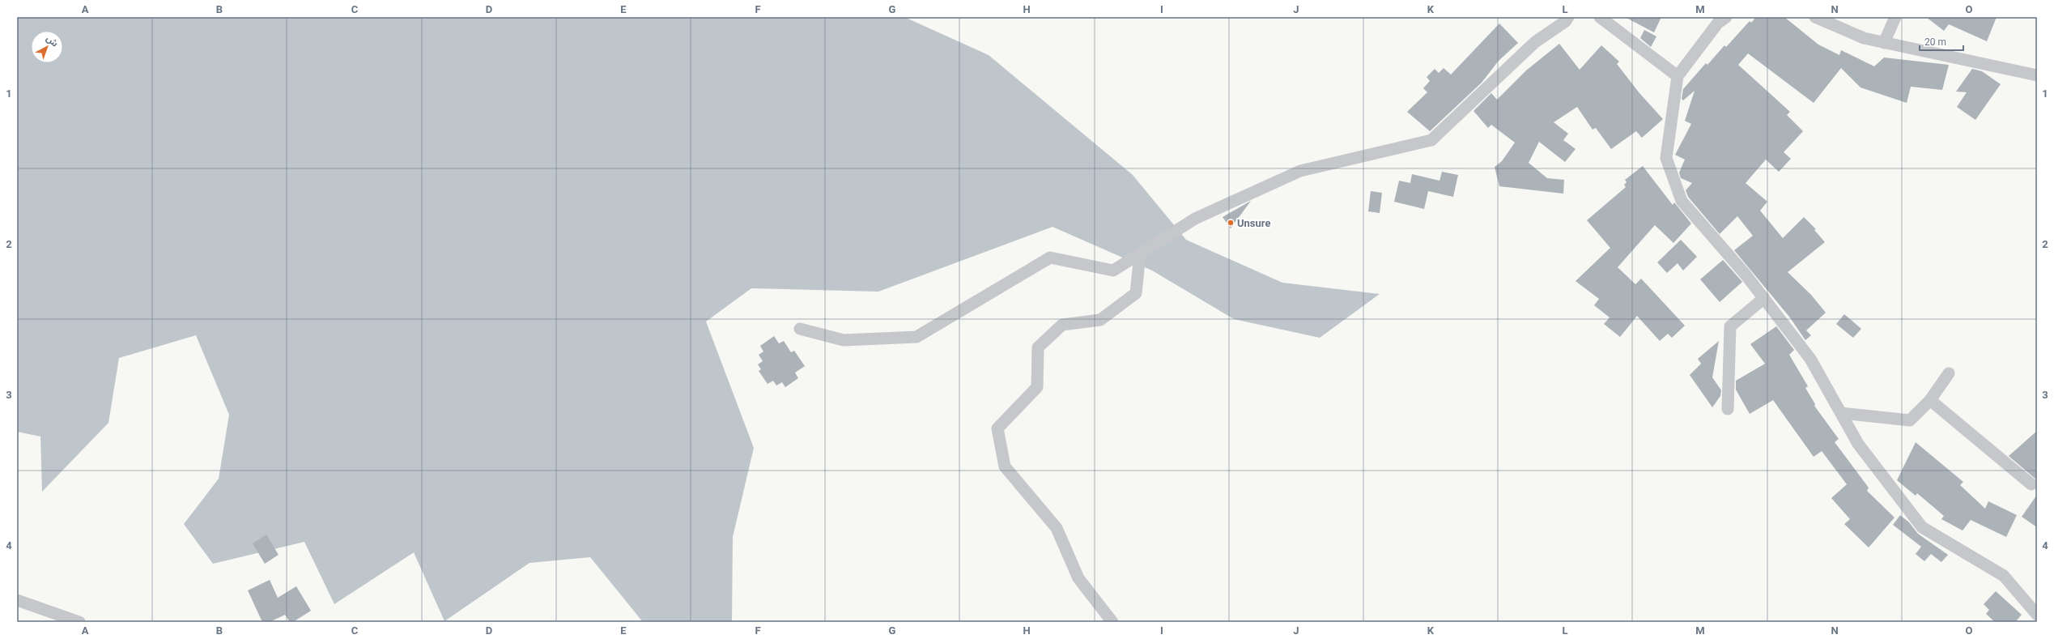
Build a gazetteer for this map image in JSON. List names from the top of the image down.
{
  "places": ["Unsure"],
  "scale_bar": "20 m",
  "north": "top right",
  "grid": {
    "columns": [
      "A",
      "B",
      "C",
      "D",
      "E",
      "F",
      "G",
      "H",
      "I",
      "J",
      "K",
      "L",
      "M",
      "N",
      "O"
    ],
    "rows": [
      "1",
      "2",
      "3",
      "4"
    ]
  }
}
